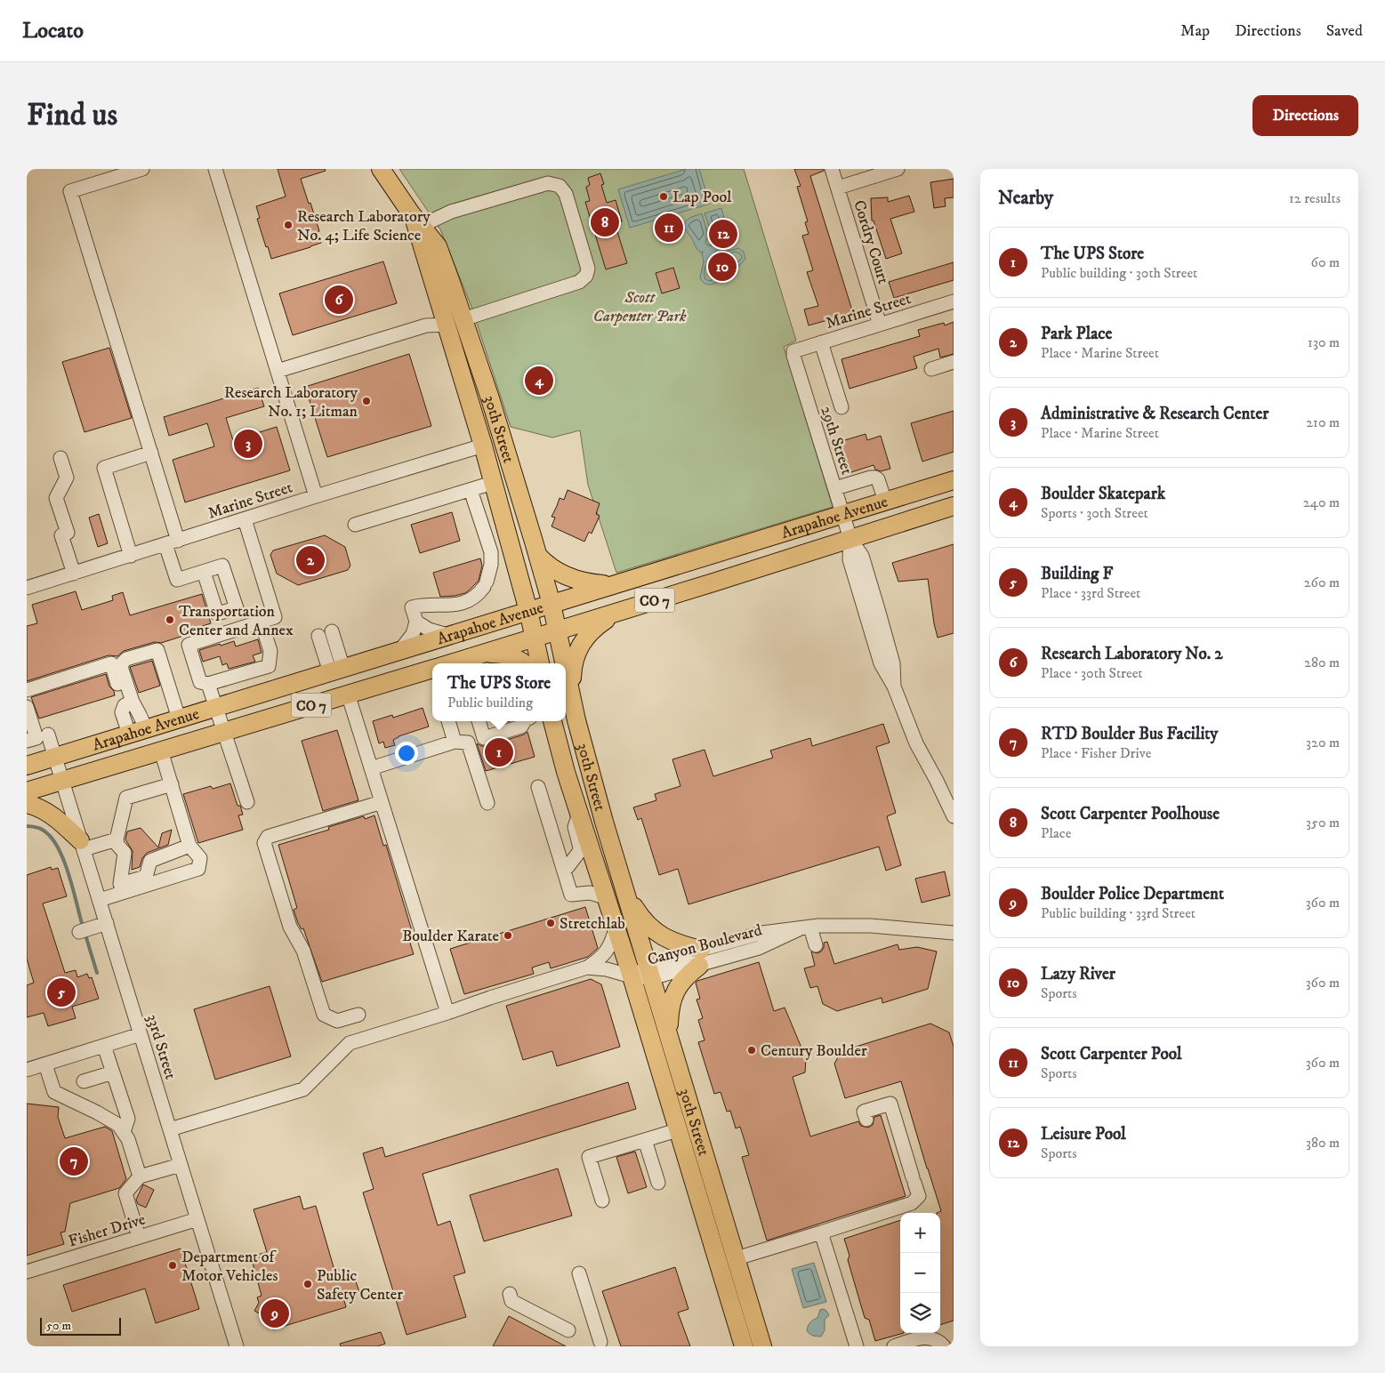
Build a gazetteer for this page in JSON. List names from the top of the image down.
{
  "streets": {
    "main road": ["30th Street", "Arapahoe Avenue", "CO 7"],
    "street": [
      "Cordry Court",
      "Marine Street",
      "29th Street",
      "Canyon Boulevard",
      "33rd Street",
      "Fisher Drive"
    ]
  },
  "crossings": [
    ["Cordry Court", "Marine Street"],
    ["Marine Street", "30th Street"],
    ["Marine Street", "29th Street"],
    ["30th Street", "Arapahoe Avenue"],
    ["30th Street", "Canyon Boulevard"],
    ["29th Street", "Arapahoe Avenue"],
    ["Arapahoe Avenue", "33rd Street"],
    ["33rd Street", "Fisher Drive"]
  ],
  "parks": ["Scott Carpenter Park"],
  "places": [
    "Lap Pool",
    "Research Laboratory No. 4; Life Science",
    "Research Laboratory No. 1; Litman",
    "Transportation Center and Annex",
    "Stretchlab",
    "Boulder Karate",
    "Century Boulder",
    "Department of Motor Vehicles",
    "Public Safety Center"
  ],
  "scale_bar": "50 m",
  "page": {
    "header": "Locato",
    "nav": ["Map", "Directions", "Saved"],
    "buttons": "Directions",
    "title": "Find us",
    "heading": ["Nearby", "12 results"],
    "pins": [
      "8",
      "11",
      "12",
      "10",
      "6",
      "4",
      "3",
      "2",
      "1",
      "5",
      "7",
      "9"
    ],
    "list": [
      {
        "mark": "1",
        "name": "The UPS Store",
        "note": "Public building · 30th Street",
        "value": "60 m"
      },
      {
        "mark": "2",
        "name": "Park Place",
        "note": "Place · Marine Street",
        "value": "130 m"
      },
      {
        "mark": "3",
        "name": "Administrative & Research Center",
        "note": "Place · Marine Street",
        "value": "210 m"
      },
      {
        "mark": "4",
        "name": "Boulder Skatepark",
        "note": "Sports · 30th Street",
        "value": "240 m"
      },
      {
        "mark": "5",
        "name": "Building F",
        "note": "Place · 33rd Street",
        "value": "260 m"
      },
      {
        "mark": "6",
        "name": "Research Laboratory No. 2",
        "note": "Place · 30th Street",
        "value": "280 m"
      },
      {
        "mark": "7",
        "name": "RTD Boulder Bus Facility",
        "note": "Place · Fisher Drive",
        "value": "320 m"
      },
      {
        "mark": "8",
        "name": "Scott Carpenter Poolhouse",
        "note": "Place",
        "value": "350 m"
      },
      {
        "mark": "9",
        "name": "Boulder Police Department",
        "note": "Public building · 33rd Street",
        "value": "360 m"
      },
      {
        "mark": "10",
        "name": "Lazy River",
        "note": "Sports",
        "value": "360 m"
      },
      {
        "mark": "11",
        "name": "Scott Carpenter Pool",
        "note": "Sports",
        "value": "360 m"
      },
      {
        "mark": "12",
        "name": "Leisure Pool",
        "note": "Sports",
        "value": "380 m"
      }
    ],
    "popup": ["The UPS Store", "Public building"],
    "map_buttons": ["+", "−"],
    "scale": "50 m"
  }
}
